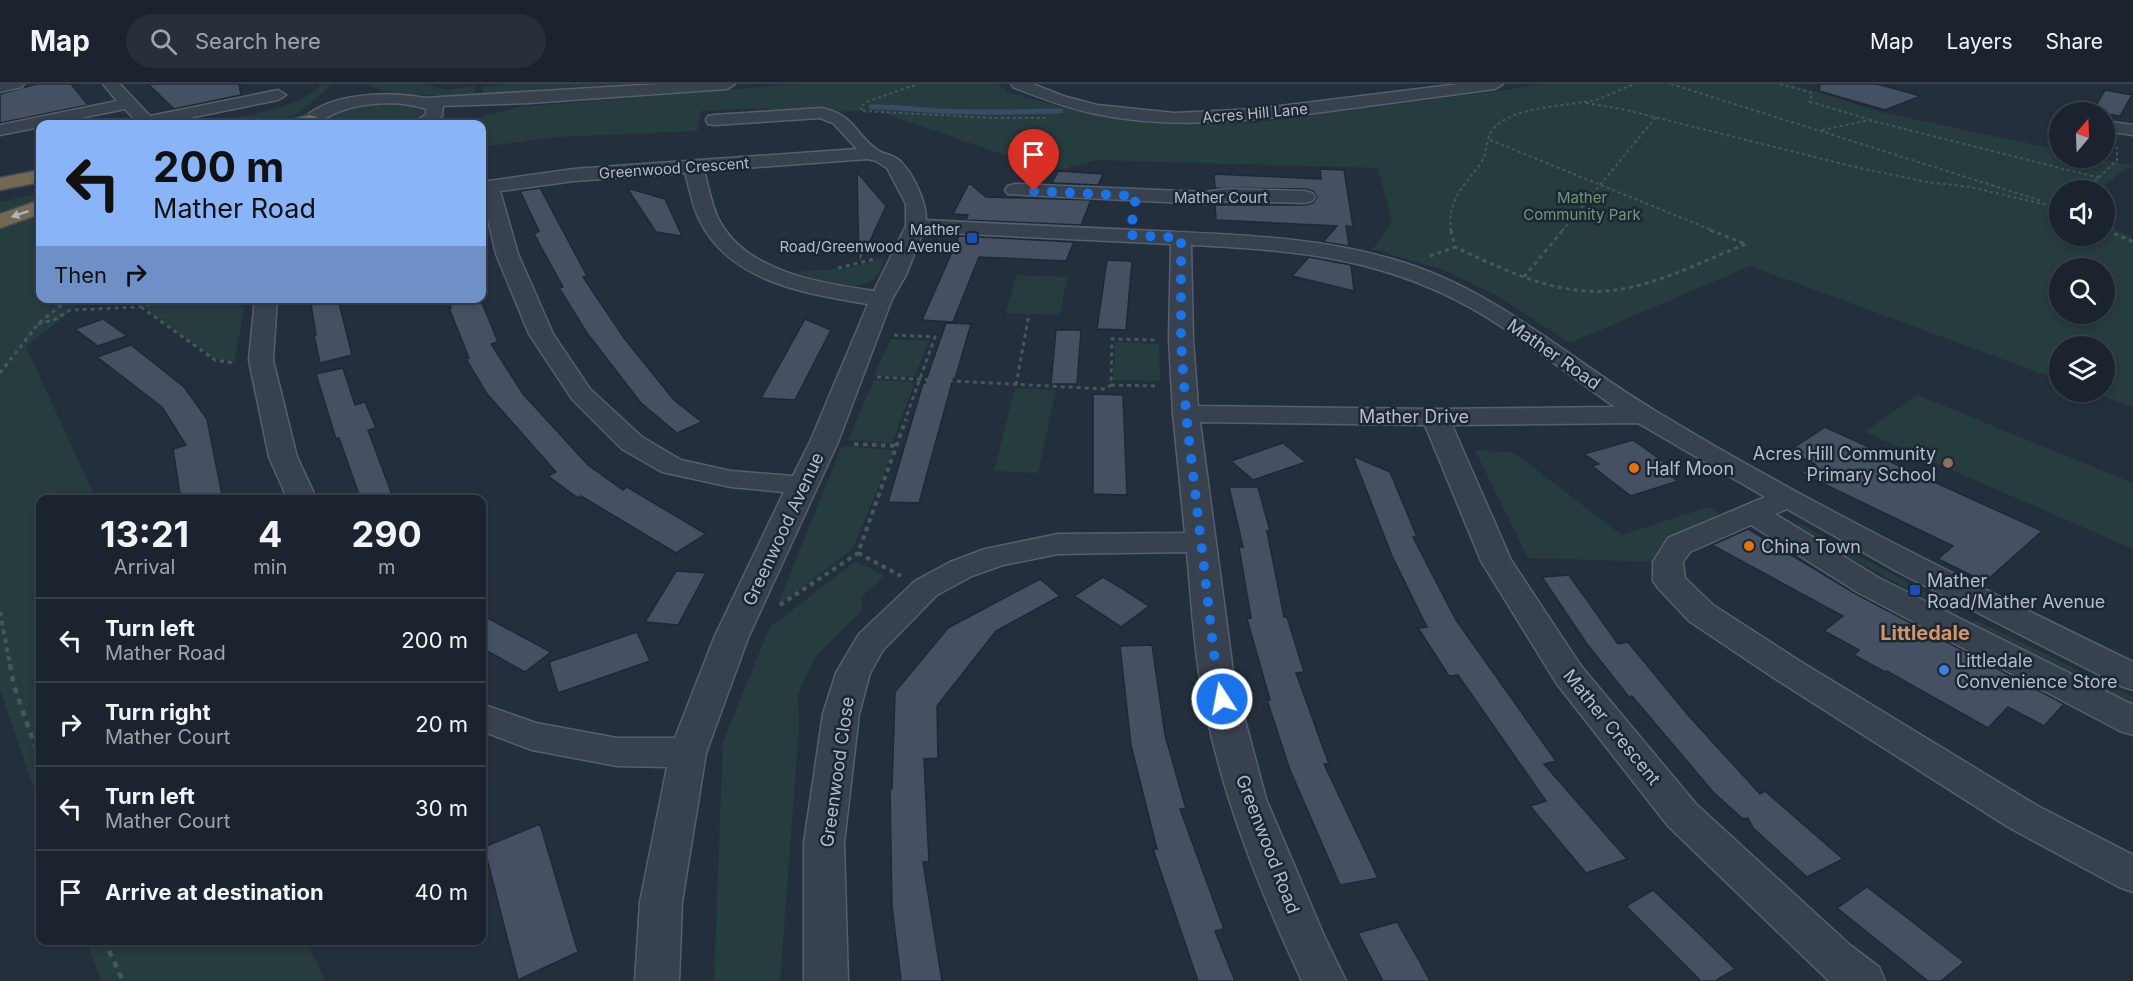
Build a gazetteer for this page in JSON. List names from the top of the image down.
{
  "streets": {
    "street": [
      "Acres Hill Lane",
      "Greenwood Crescent",
      "Mather Court",
      "Mather Road",
      "Mather Drive",
      "Greenwood Avenue",
      "Mather Crescent",
      "Greenwood Close",
      "Greenwood Road"
    ]
  },
  "crossings": [
    ["Mather Road", "Mather Drive"],
    ["Mather Road", "Greenwood Avenue"],
    ["Mather Road", "Greenwood Road"],
    ["Mather Drive", "Mather Crescent"],
    ["Mather Drive", "Greenwood Road"],
    ["Greenwood Close", "Greenwood Road"]
  ],
  "districts": ["Littledale"],
  "parks": ["Mather Community Park"],
  "places": {
    "transit": ["Mather Road/Greenwood Avenue", "Mather Road/Mather Avenue"],
    "other": [
      "Acres Hill Community Primary School",
      "Half Moon",
      "China Town",
      "Littledale Convenience Store"
    ]
  },
  "north": "top",
  "page": {
    "header": "Map",
    "search": "Search here",
    "nav": ["Map", "Layers", "Share"],
    "turn": ["200 m", "Mather Road"],
    "then": "Then",
    "eta": [
      "13:21",
      "Arrival",
      "4",
      "min",
      "290",
      "m"
    ],
    "list": [
      {
        "name": "Turn left",
        "note": "Mather Road",
        "value": "200 m"
      },
      {
        "name": "Turn right",
        "note": "Mather Court",
        "value": "20 m"
      },
      {
        "name": "Turn left",
        "note": "Mather Court",
        "value": "30 m"
      },
      {
        "name": "Arrive at destination",
        "value": "40 m"
      }
    ]
  }
}
